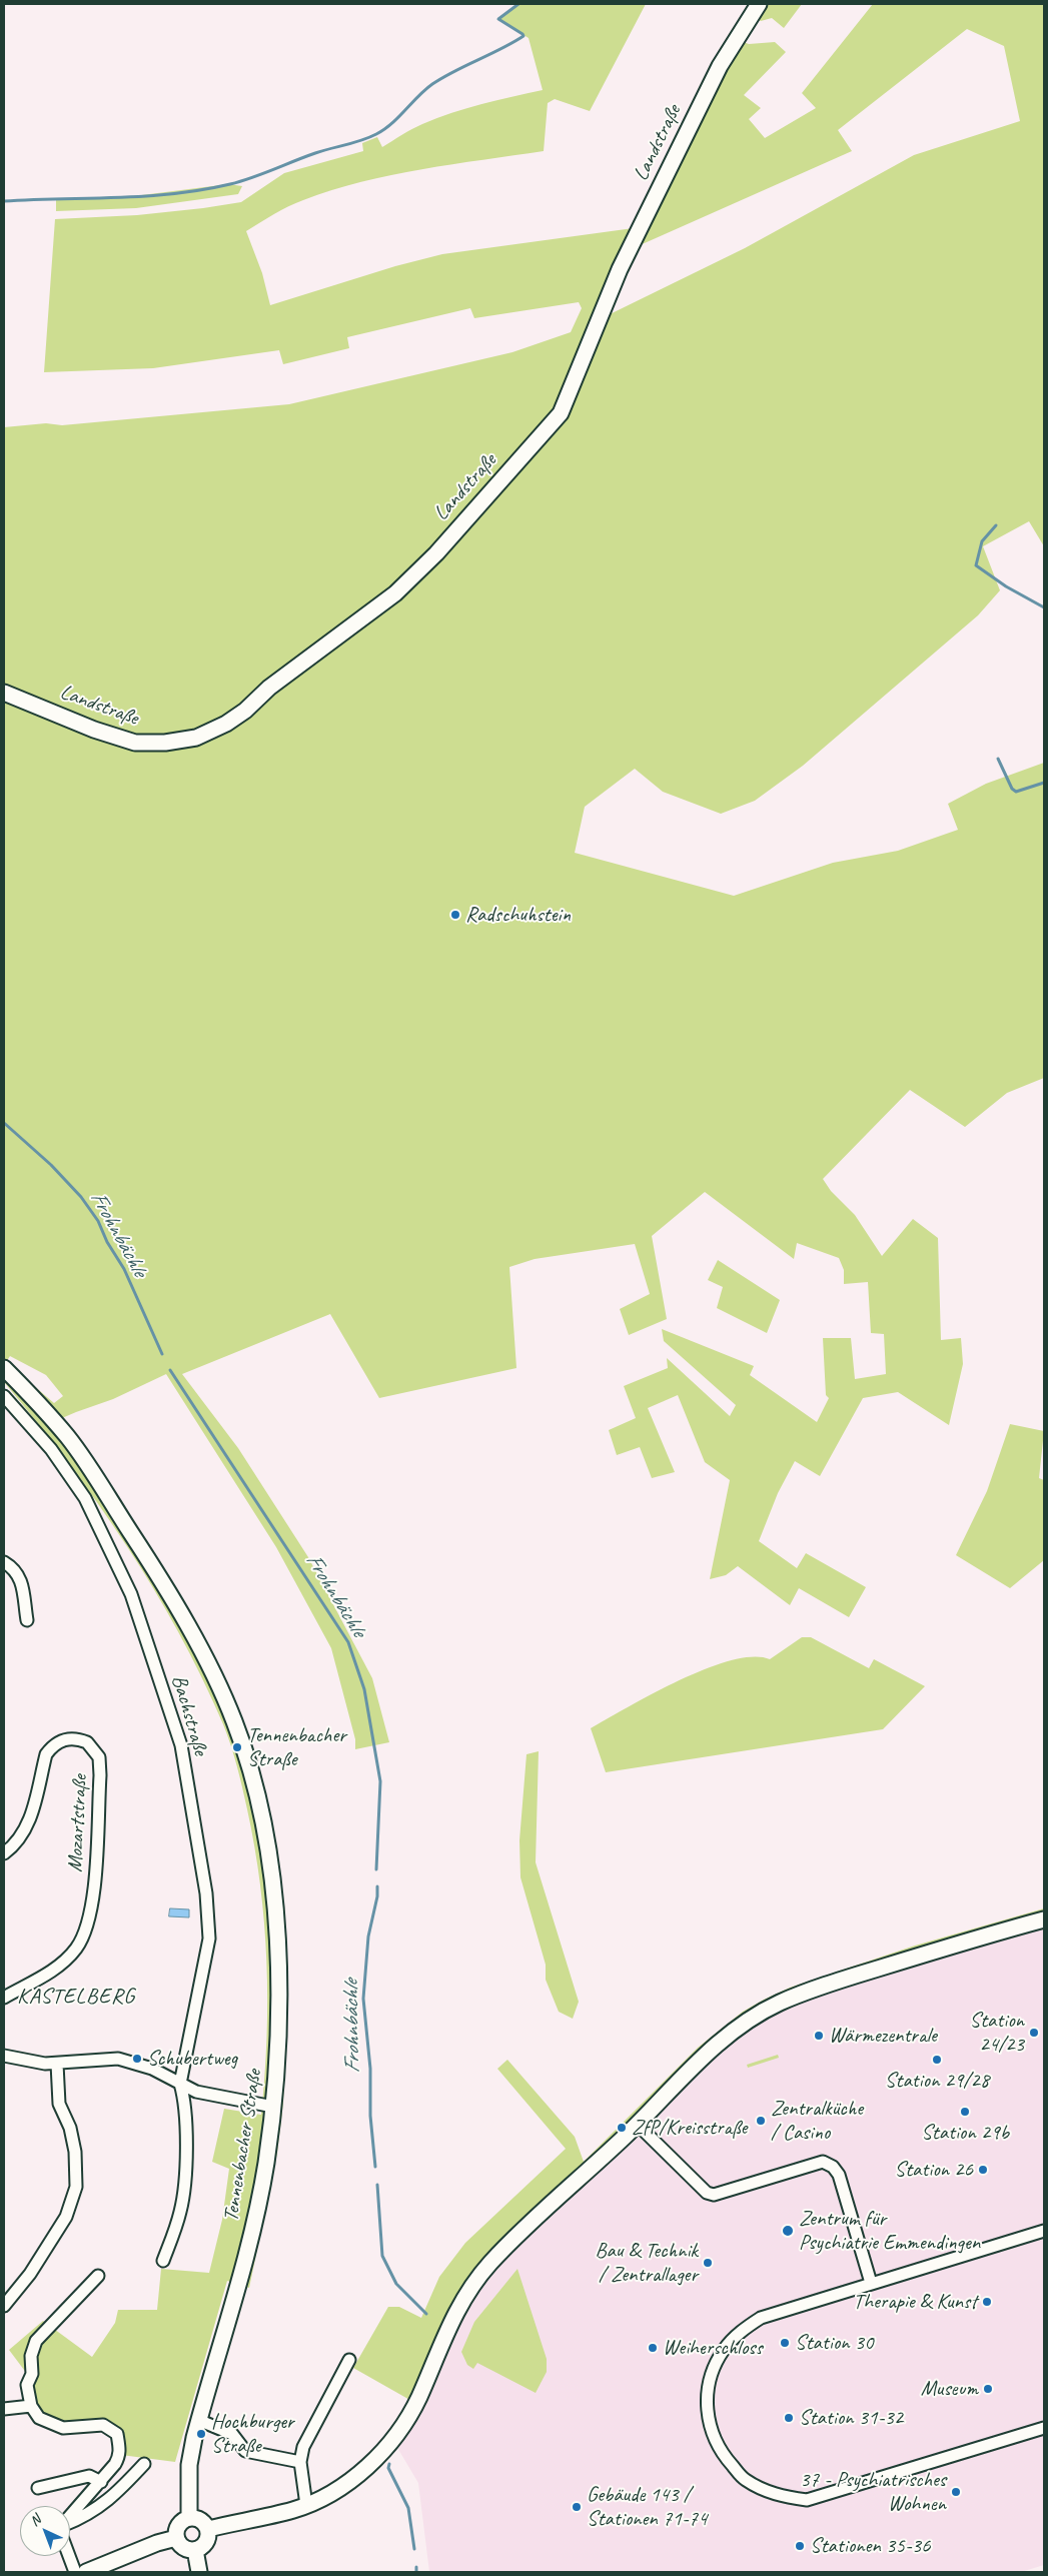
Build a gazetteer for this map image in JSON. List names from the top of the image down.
{
  "streets": {
    "street": [
      "Landstraße",
      "Bachstraße",
      "Mozartstraße",
      "Tennenbacher Straße"
    ]
  },
  "districts": ["KASTELBERG"],
  "water": ["Frohnbächle"],
  "places": [
    "Radschuhstein",
    "Tennenbacher Straße",
    "Station 24/23",
    "Wärmezentrale",
    "Schubertweg",
    "Station 29/28",
    "Station 29b",
    "Zentralküche / Casino",
    "ZfP/Kreisstraße",
    "Station 26",
    "Zentrum für Psychiatrie Emmendingen",
    "Bau & Technik / Zentrallager",
    "Therapie & Kunst",
    "Station 30",
    "Weiherschloss",
    "Museum",
    "Station 31-32",
    "Hochburger Straße",
    "37 - Psychiatrisches Wohnen",
    "Gebäude 143 / Stationen 71-74",
    "Stationen 35-36"
  ],
  "north": "top left"
}
